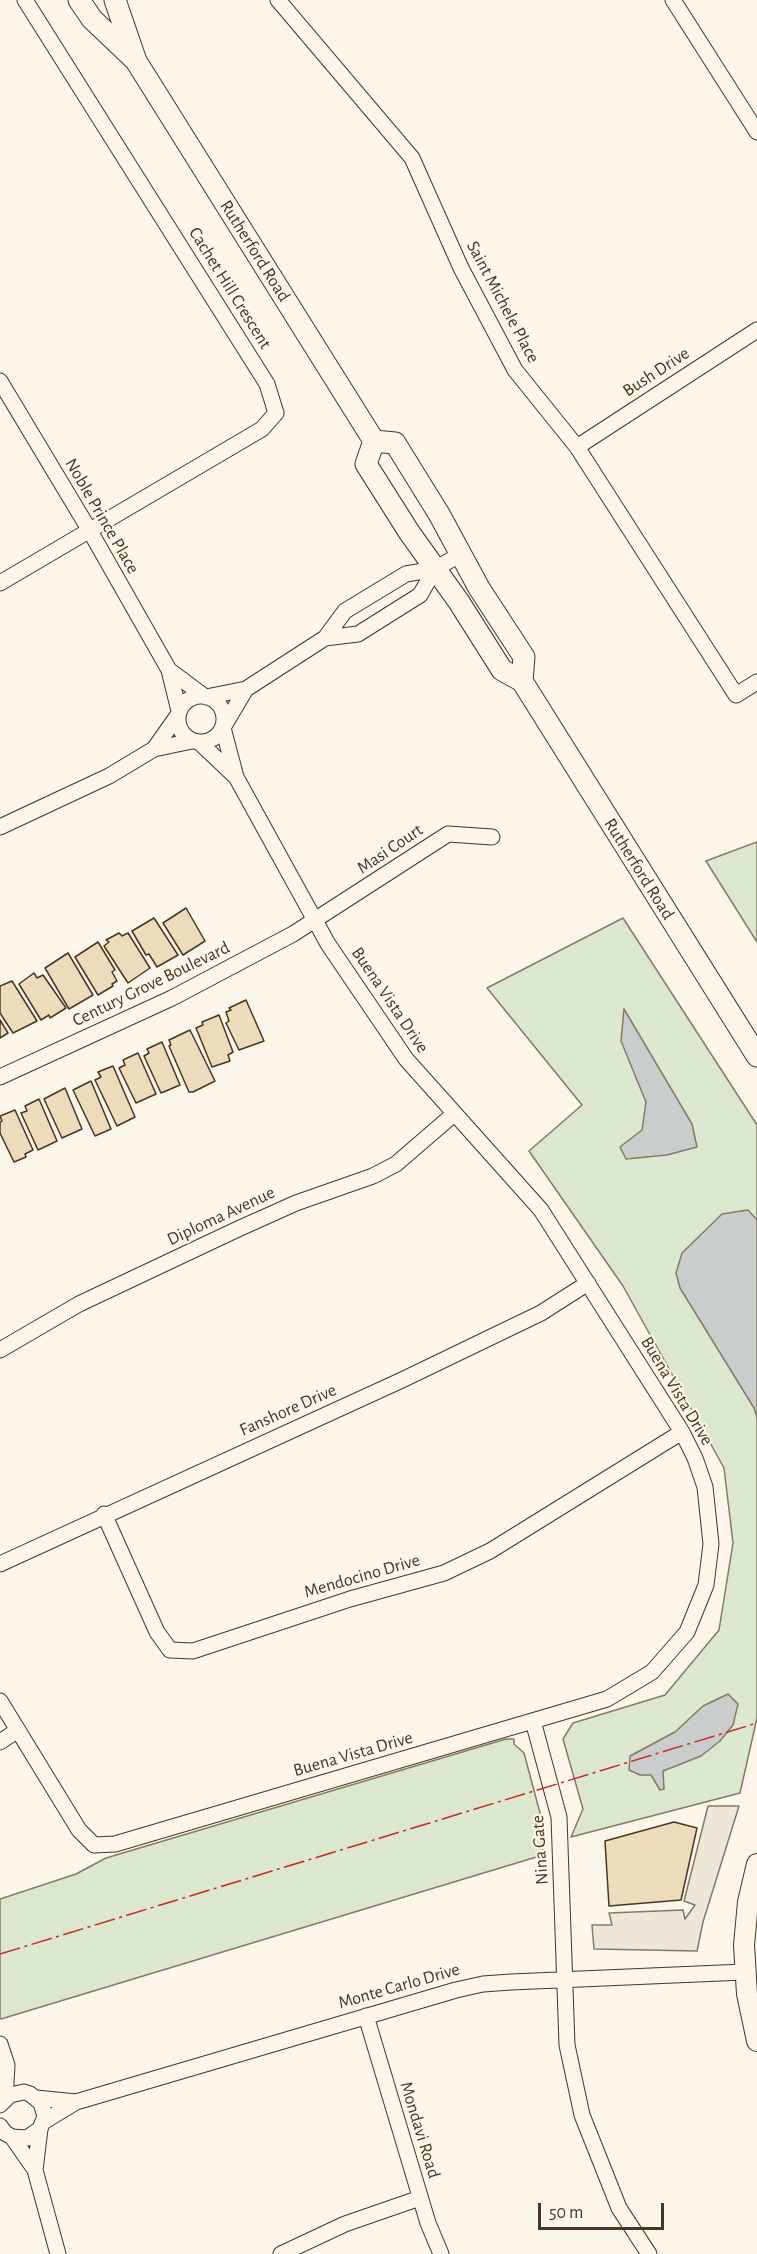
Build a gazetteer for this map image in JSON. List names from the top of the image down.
{
  "streets": {
    "main road": ["Rutherford Road"],
    "street": [
      "Cachet Hill Crescent",
      "Saint Michele Place",
      "Bush Drive",
      "Noble Prince Place",
      "Masi Court",
      "Century Grove Boulevard",
      "Buena Vista Drive",
      "Diploma Avenue",
      "Fanshore Drive",
      "Mendocino Drive",
      "Nina Gate",
      "Monte Carlo Drive",
      "Mondavi Road"
    ]
  },
  "crossings": [
    ["Cachet Hill Crescent", "Noble Prince Place"],
    ["Saint Michele Place", "Bush Drive"],
    ["Noble Prince Place", "Buena Vista Drive"],
    ["Masi Court", "Century Grove Boulevard"],
    ["Masi Court", "Buena Vista Drive"],
    ["Century Grove Boulevard", "Buena Vista Drive"],
    ["Buena Vista Drive", "Diploma Avenue"],
    ["Buena Vista Drive", "Fanshore Drive"],
    ["Buena Vista Drive", "Mendocino Drive"],
    ["Buena Vista Drive", "Nina Gate"],
    ["Fanshore Drive", "Mendocino Drive"],
    ["Nina Gate", "Monte Carlo Drive"],
    ["Monte Carlo Drive", "Mondavi Road"]
  ],
  "scale_bar": "50 m"
}
